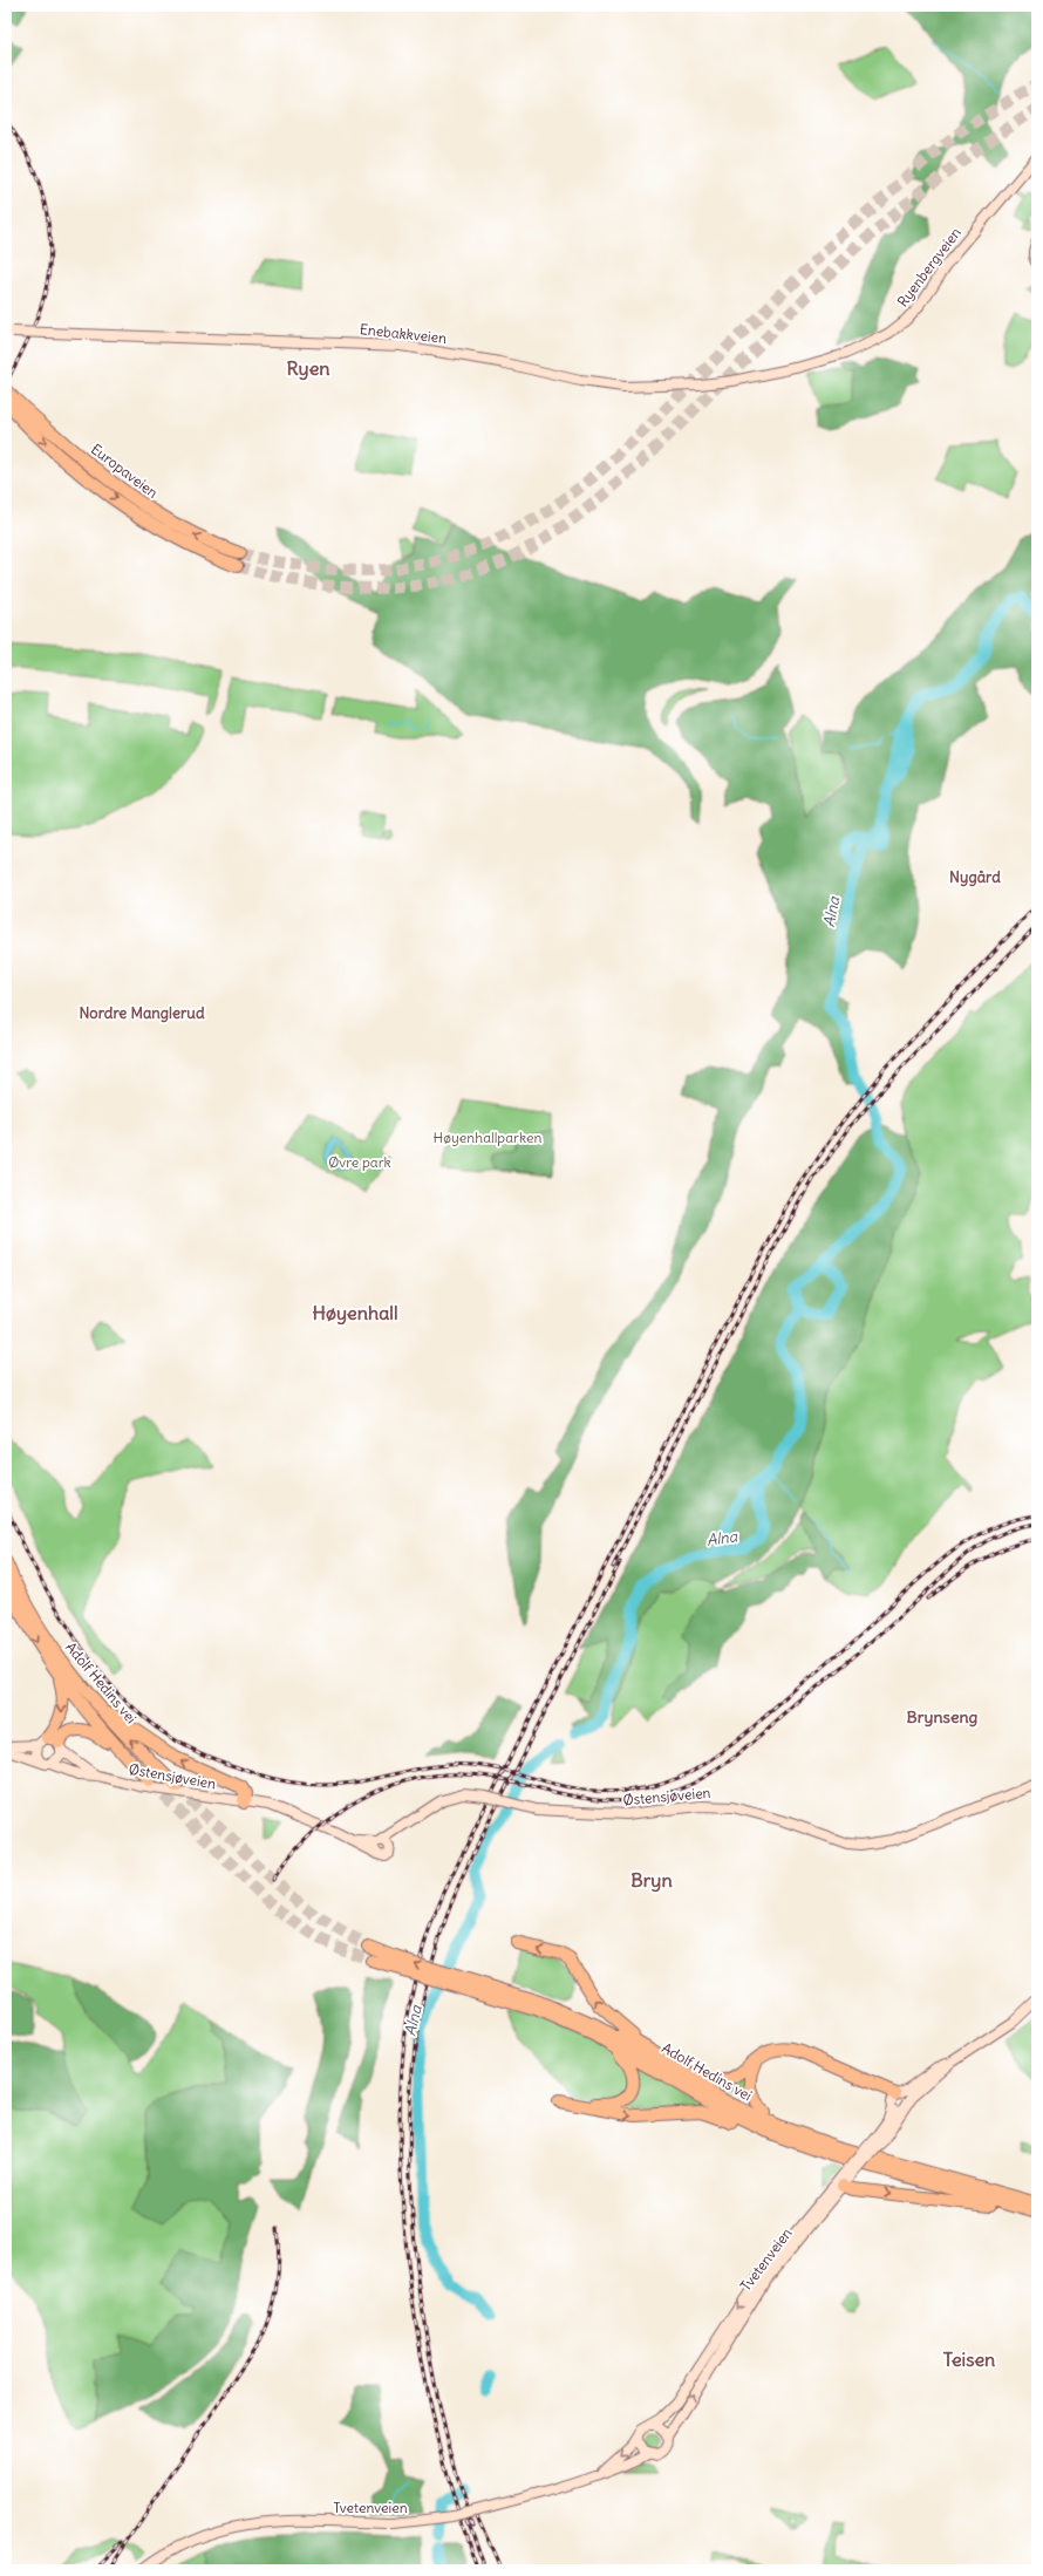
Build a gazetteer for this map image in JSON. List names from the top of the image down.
{
  "streets": {
    "highway": ["Europaveien", "Adolf Hedins vei"],
    "main road": [
      "Ryenbergveien",
      "Enebakkveien",
      "Østensjøveien",
      "Tvetenveien"
    ]
  },
  "crossings": [
    ["Ryenbergveien", "Enebakkveien"]
  ],
  "districts": [
    "Ryen",
    "Nygård",
    "Nordre Manglerud",
    "Høyenhall",
    "Brynseng",
    "Bryn",
    "Teisen"
  ],
  "water": ["Alna"],
  "parks": ["Høyenhallparken", "Øvre park"]
}
